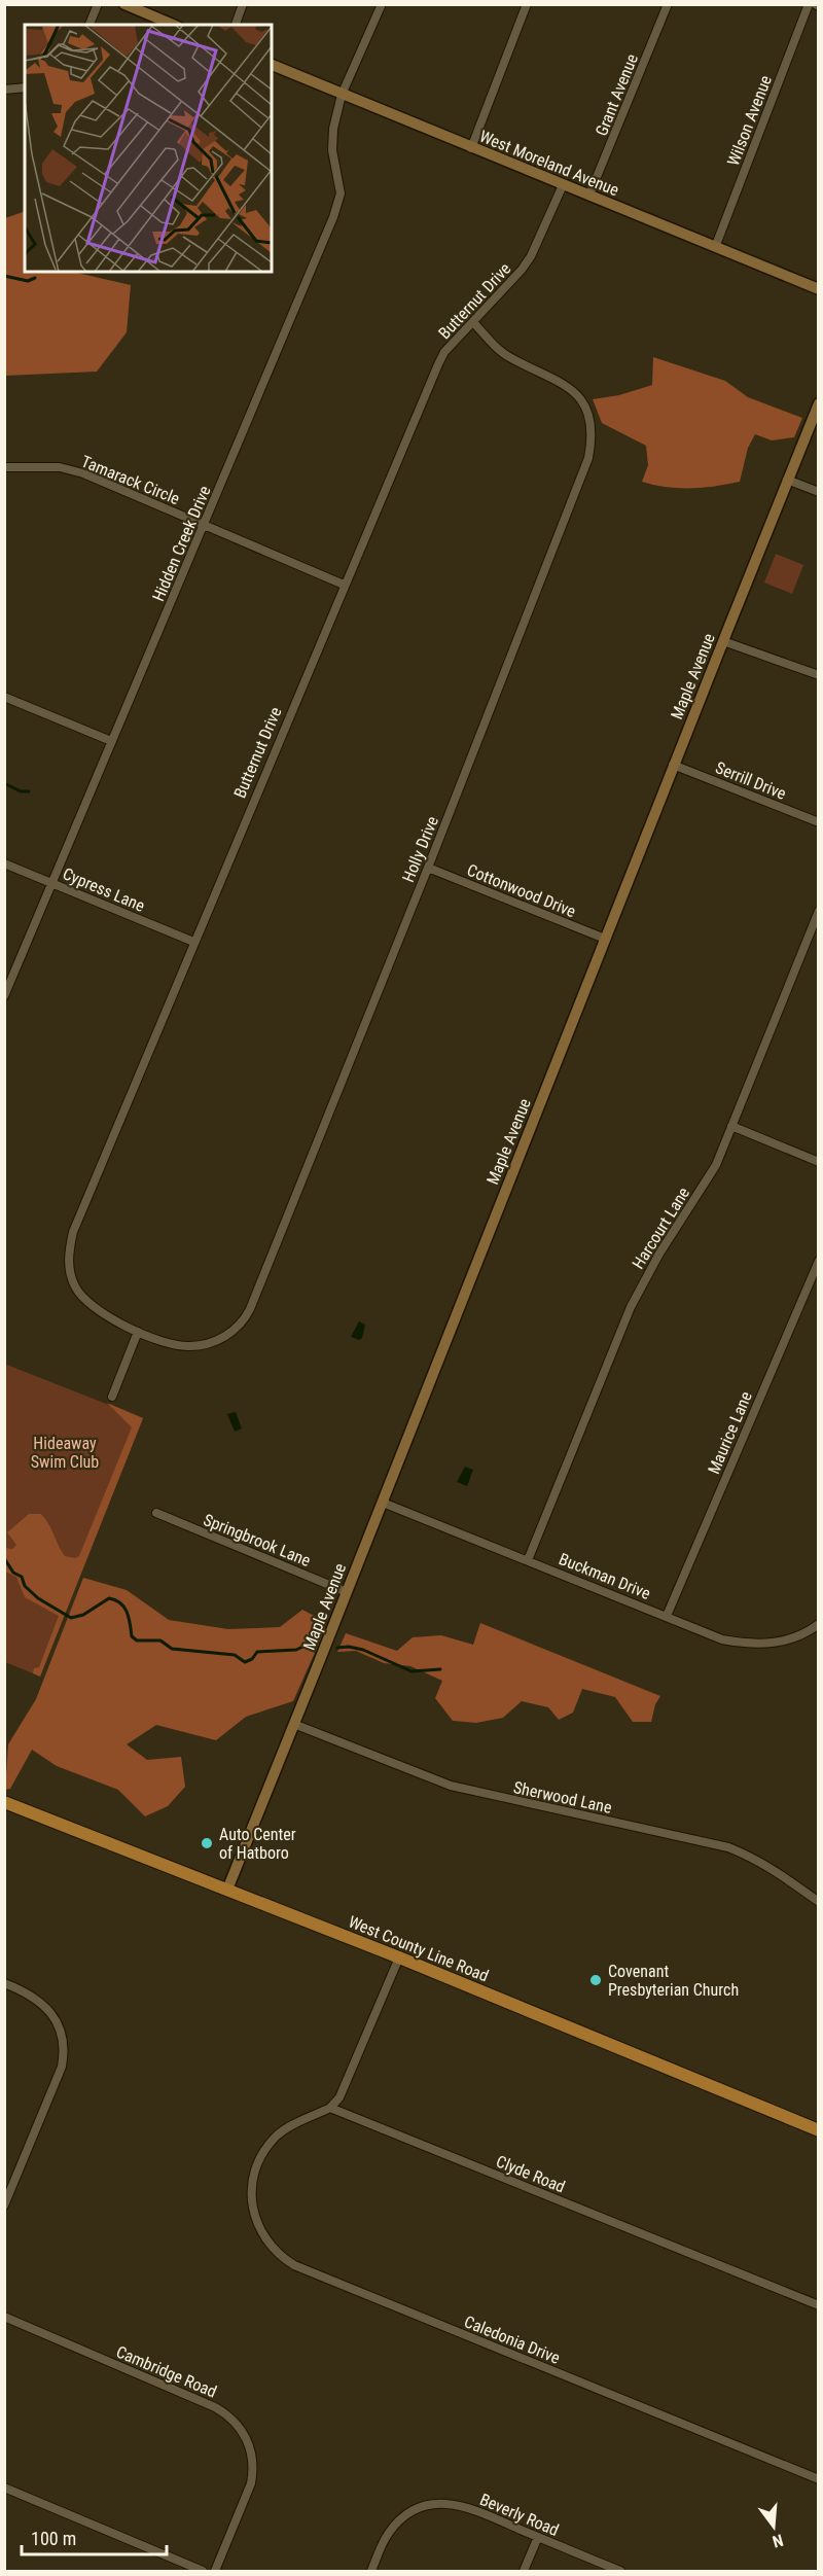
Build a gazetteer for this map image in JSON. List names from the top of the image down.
{
  "streets": {
    "main road": ["West County Line Road"],
    "street": [
      "Grant Avenue",
      "Wilson Avenue",
      "West Moreland Avenue",
      "Butternut Drive",
      "Tamarack Circle",
      "Hidden Creek Drive",
      "Maple Avenue",
      "Serrill Drive",
      "Holly Drive",
      "Cypress Lane",
      "Cottonwood Drive",
      "Harcourt Lane",
      "Maurice Lane",
      "Springbrook Lane",
      "Buckman Drive",
      "Sherwood Lane",
      "Clyde Road",
      "Caledonia Drive",
      "Cambridge Road",
      "Beverly Road"
    ]
  },
  "crossings": [
    ["Grant Avenue", "West Moreland Avenue"],
    ["Wilson Avenue", "West Moreland Avenue"],
    ["West Moreland Avenue", "Butternut Drive"],
    ["West Moreland Avenue", "Hidden Creek Drive"],
    ["Butternut Drive", "Tamarack Circle"],
    ["Butternut Drive", "Holly Drive"],
    ["Butternut Drive", "Cypress Lane"],
    ["Tamarack Circle", "Hidden Creek Drive"],
    ["Hidden Creek Drive", "Cypress Lane"],
    ["Maple Avenue", "Serrill Drive"],
    ["Maple Avenue", "Cottonwood Drive"],
    ["Maple Avenue", "Springbrook Lane"],
    ["Maple Avenue", "Buckman Drive"],
    ["Maple Avenue", "Sherwood Lane"],
    ["Maple Avenue", "West County Line Road"],
    ["Holly Drive", "Cottonwood Drive"],
    ["Harcourt Lane", "Buckman Drive"],
    ["Maurice Lane", "Buckman Drive"],
    ["Clyde Road", "Caledonia Drive"]
  ],
  "parks": ["Hideaway Swim Club"],
  "places": ["Auto Center of Hatboro", "Covenant Presbyterian Church"],
  "scale_bar": "100 m",
  "north": "bottom"
}
